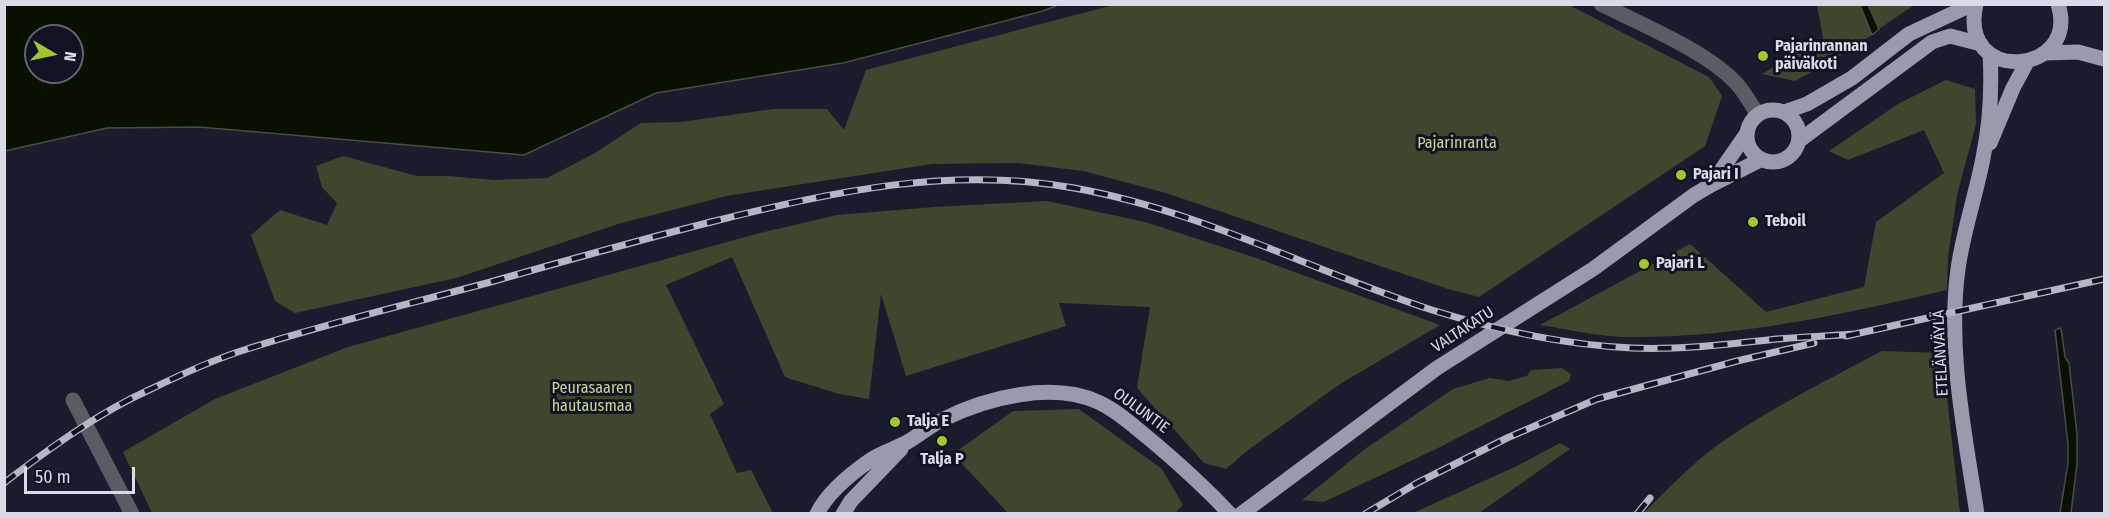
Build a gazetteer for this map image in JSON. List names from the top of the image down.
{
  "streets": {
    "main road": ["VALTAKATU", "ETELÄNVÄYLÄ", "OULUNTIE"]
  },
  "parks": ["Pajarinranta", "Peurasaaren hautausmaa"],
  "places": [
    "Pajarinrannan päiväkoti",
    "Pajari I",
    "Teboil",
    "Pajari L",
    "Talja E",
    "Talja P"
  ],
  "scale_bar": "50 m",
  "north": "right"
}
